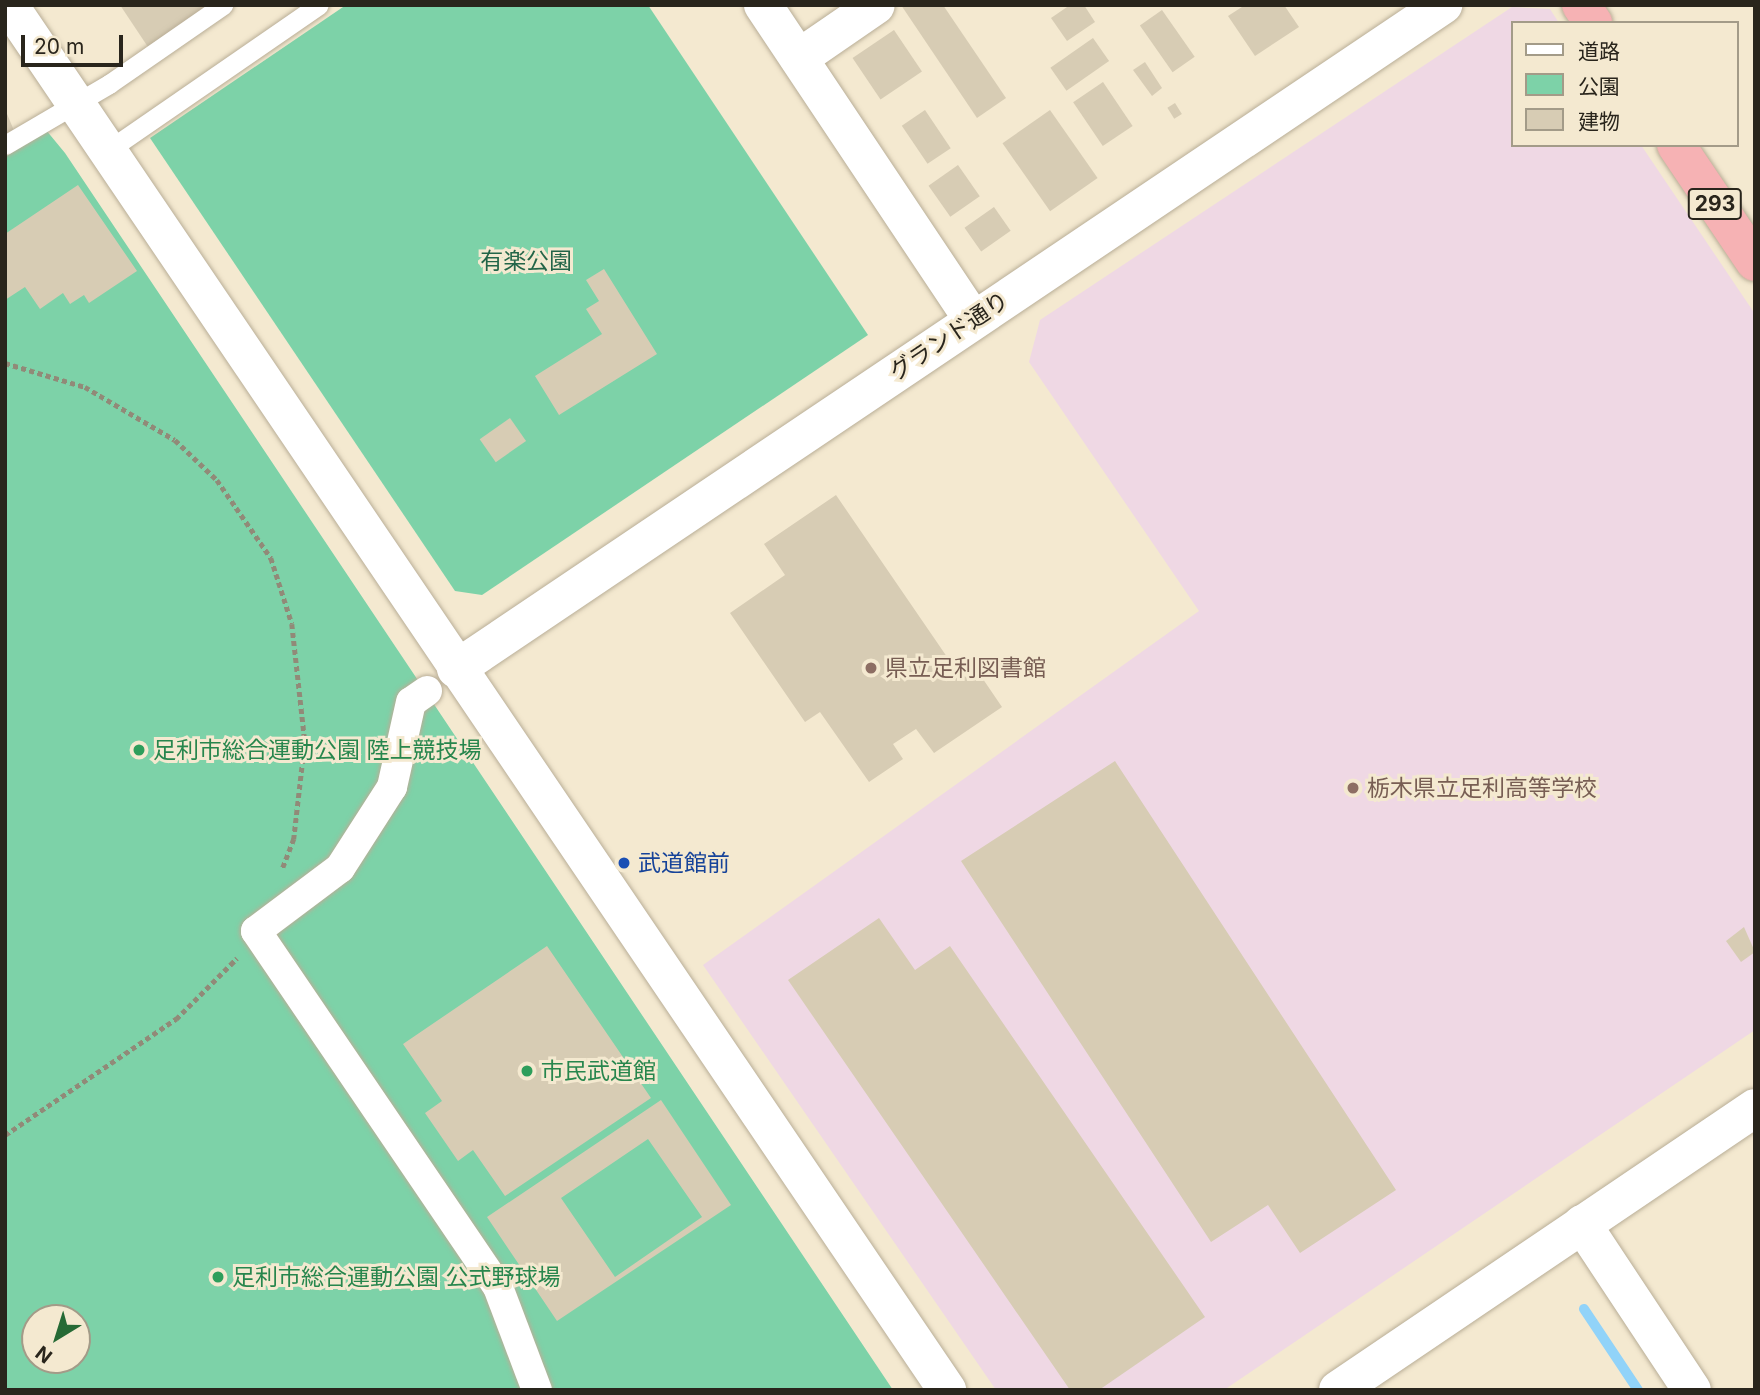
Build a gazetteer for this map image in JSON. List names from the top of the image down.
{
  "streets": {
    "highway": ["293"],
    "street": ["グランド通り"]
  },
  "parks": ["有楽公園"],
  "places": [
    "県立足利図書館",
    "足利市総合運動公園 陸上競技場",
    "栃木県立足利高等学校",
    "武道館前",
    "市民武道館",
    "足利市総合運動公園 公式野球場"
  ],
  "legend": ["道路", "公園", "建物"],
  "scale_bar": "20 m",
  "north": "bottom left"
}
